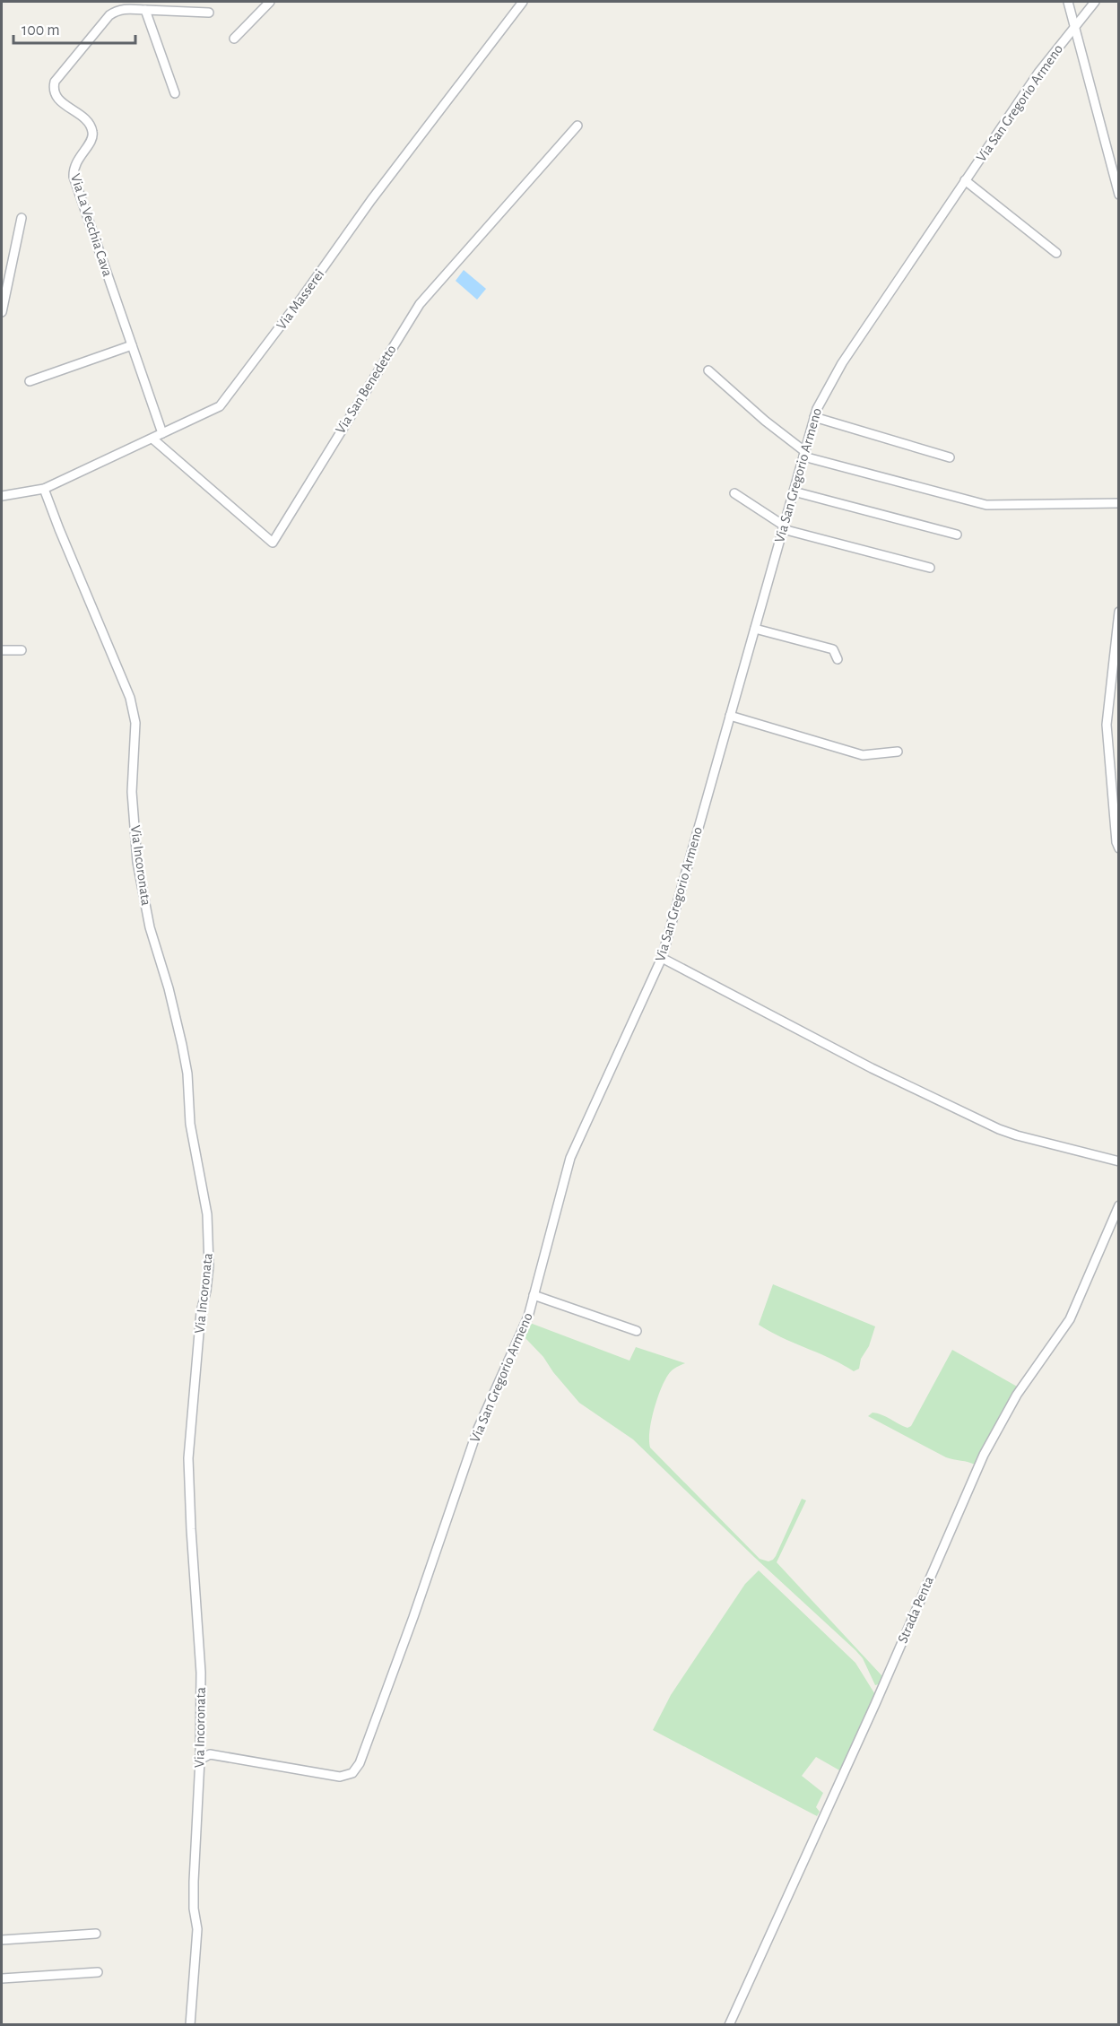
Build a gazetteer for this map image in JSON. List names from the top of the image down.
{
  "streets": {
    "street": [
      "Via San Gregorio Armeno",
      "Via La Vecchia Cava",
      "Via Masserei",
      "Via San Benedetto",
      "Via Incoronata",
      "Strada Penta"
    ]
  },
  "crossings": [
    ["Via San Gregorio Armeno", "Via Incoronata"],
    ["Via La Vecchia Cava", "Via Masserei"],
    ["Via Masserei", "Via San Benedetto"],
    ["Via Masserei", "Via Incoronata"]
  ],
  "scale_bar": "100 m"
}
